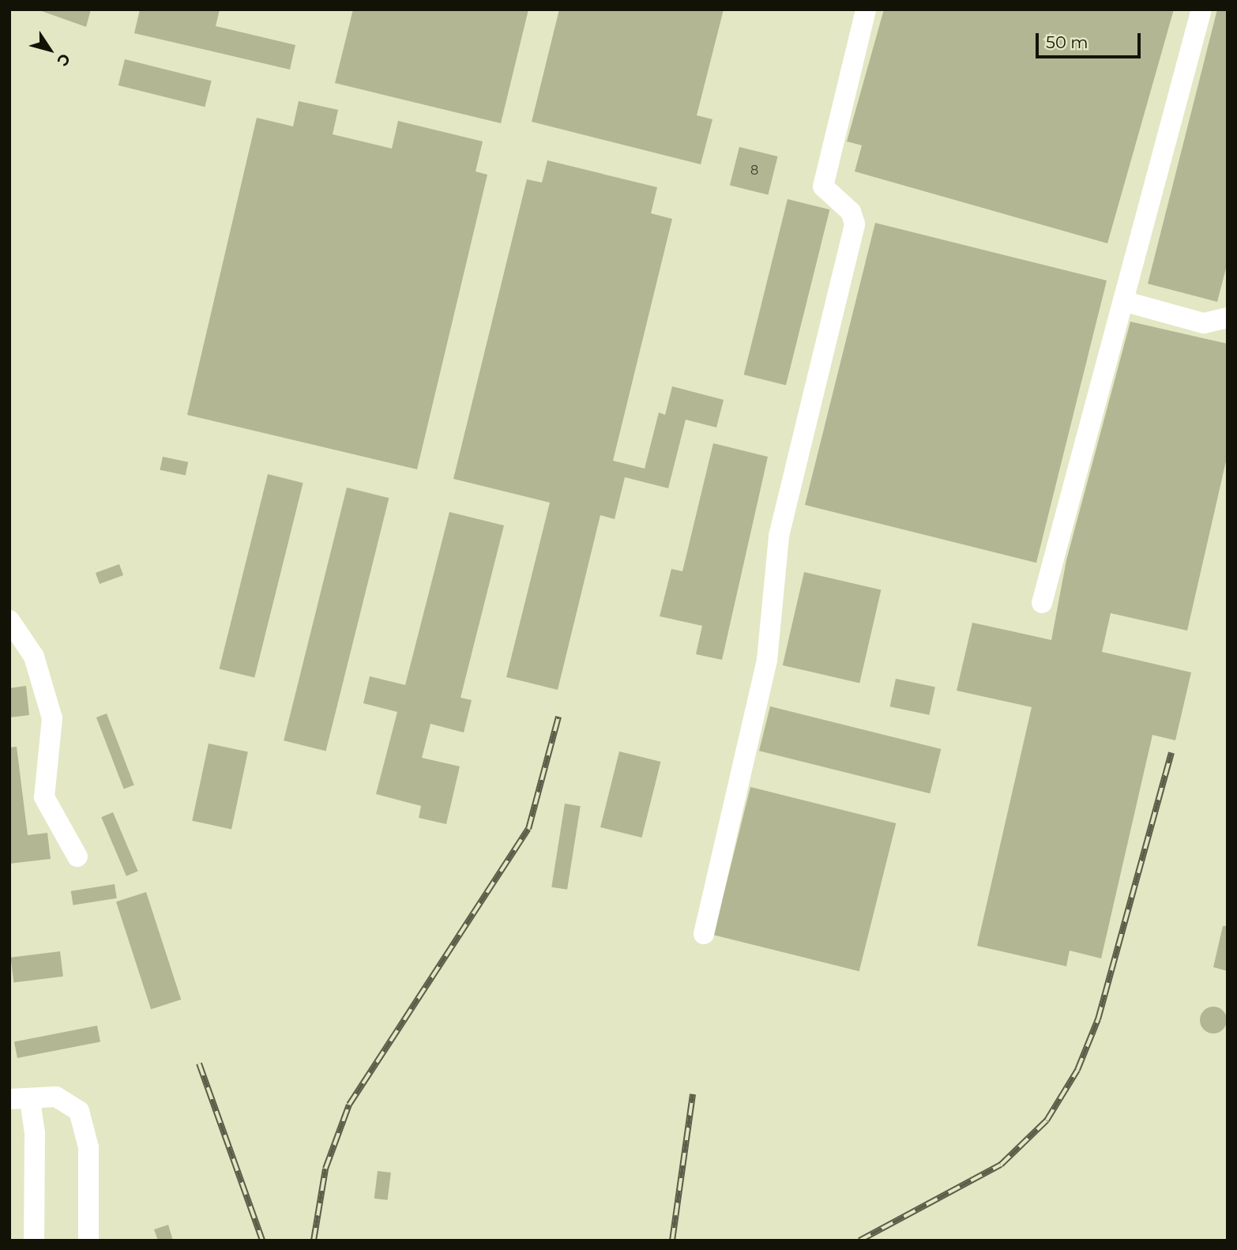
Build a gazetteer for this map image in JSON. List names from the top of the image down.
{
  "house_numbers": ["8"],
  "scale_bar": "50 m",
  "north": "bottom right"
}
